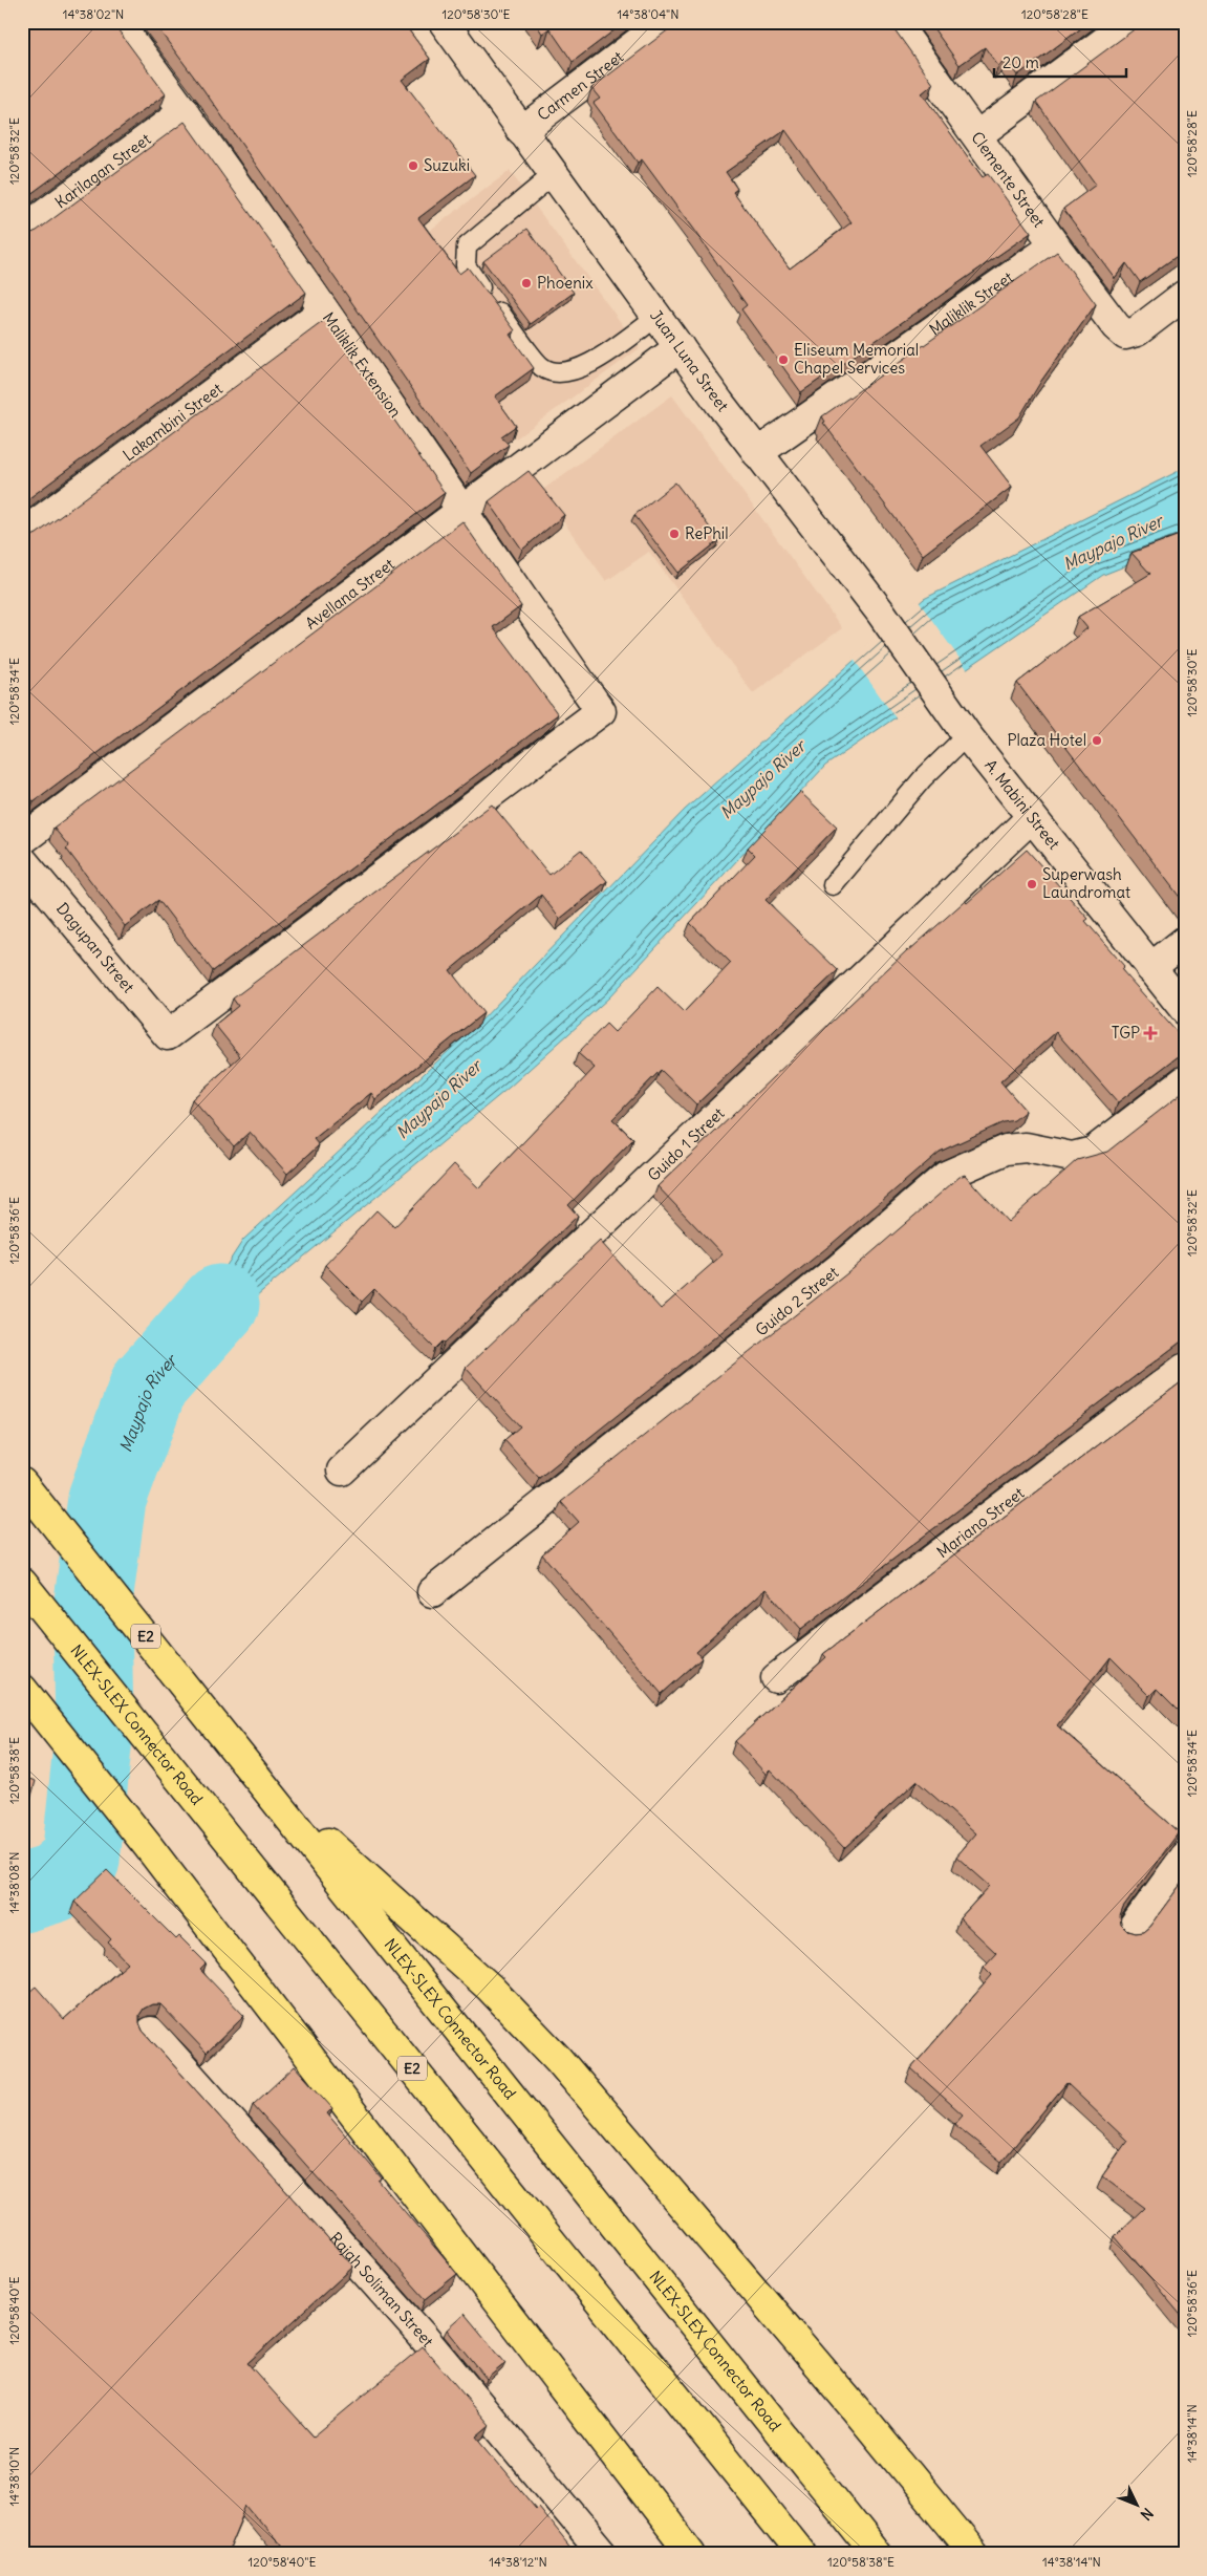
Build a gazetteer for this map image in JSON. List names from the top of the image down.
{
  "streets": {
    "highway": ["E2", "NLEX-SLEX Connector Road"],
    "street": [
      "Carmen Street",
      "Karilagan Street",
      "Clemente Street",
      "Maliklik Street",
      "Juan Luna Street",
      "Maliklik Extension",
      "Lakambini Street",
      "Avellana Street",
      "A. Mabini Street",
      "Dagupan Street",
      "Guido 1 Street",
      "Guido 2 Street",
      "Mariano Street",
      "Rajah Soliman Street"
    ]
  },
  "crossings": [
    ["Carmen Street", "Juan Luna Street"],
    ["Karilagan Street", "Maliklik Extension"],
    ["Clemente Street", "Maliklik Street"],
    ["Maliklik Street", "Juan Luna Street"],
    ["Juan Luna Street", "Avellana Street"],
    ["Juan Luna Street", "A. Mabini Street"],
    ["Maliklik Extension", "Lakambini Street"],
    ["Maliklik Extension", "Avellana Street"],
    ["Maliklik Extension", "Dagupan Street"],
    ["A. Mabini Street", "Guido 1 Street"]
  ],
  "water": ["Maypajo River"],
  "places": {
    "other": [
      "Suzuki",
      "Phoenix",
      "Eliseum Memorial Chapel Services",
      "RePhil",
      "Plaza Hotel",
      "Superwash Laundromat"
    ],
    "health": ["TGP"]
  },
  "scale_bar": "20 m",
  "north": "bottom right",
  "coordinates": [
    "14°38'02\"N",
    "120°58'30\"E",
    "14°38'04\"N",
    "120°58'28\"E",
    "120°58'32\"E",
    "120°58'34\"E",
    "120°58'36\"E",
    "120°58'38\"E",
    "14°38'08\"N",
    "120°58'40\"E",
    "14°38'14\"N",
    "14°38'10\"N",
    "14°38'12\"N"
  ]
}
